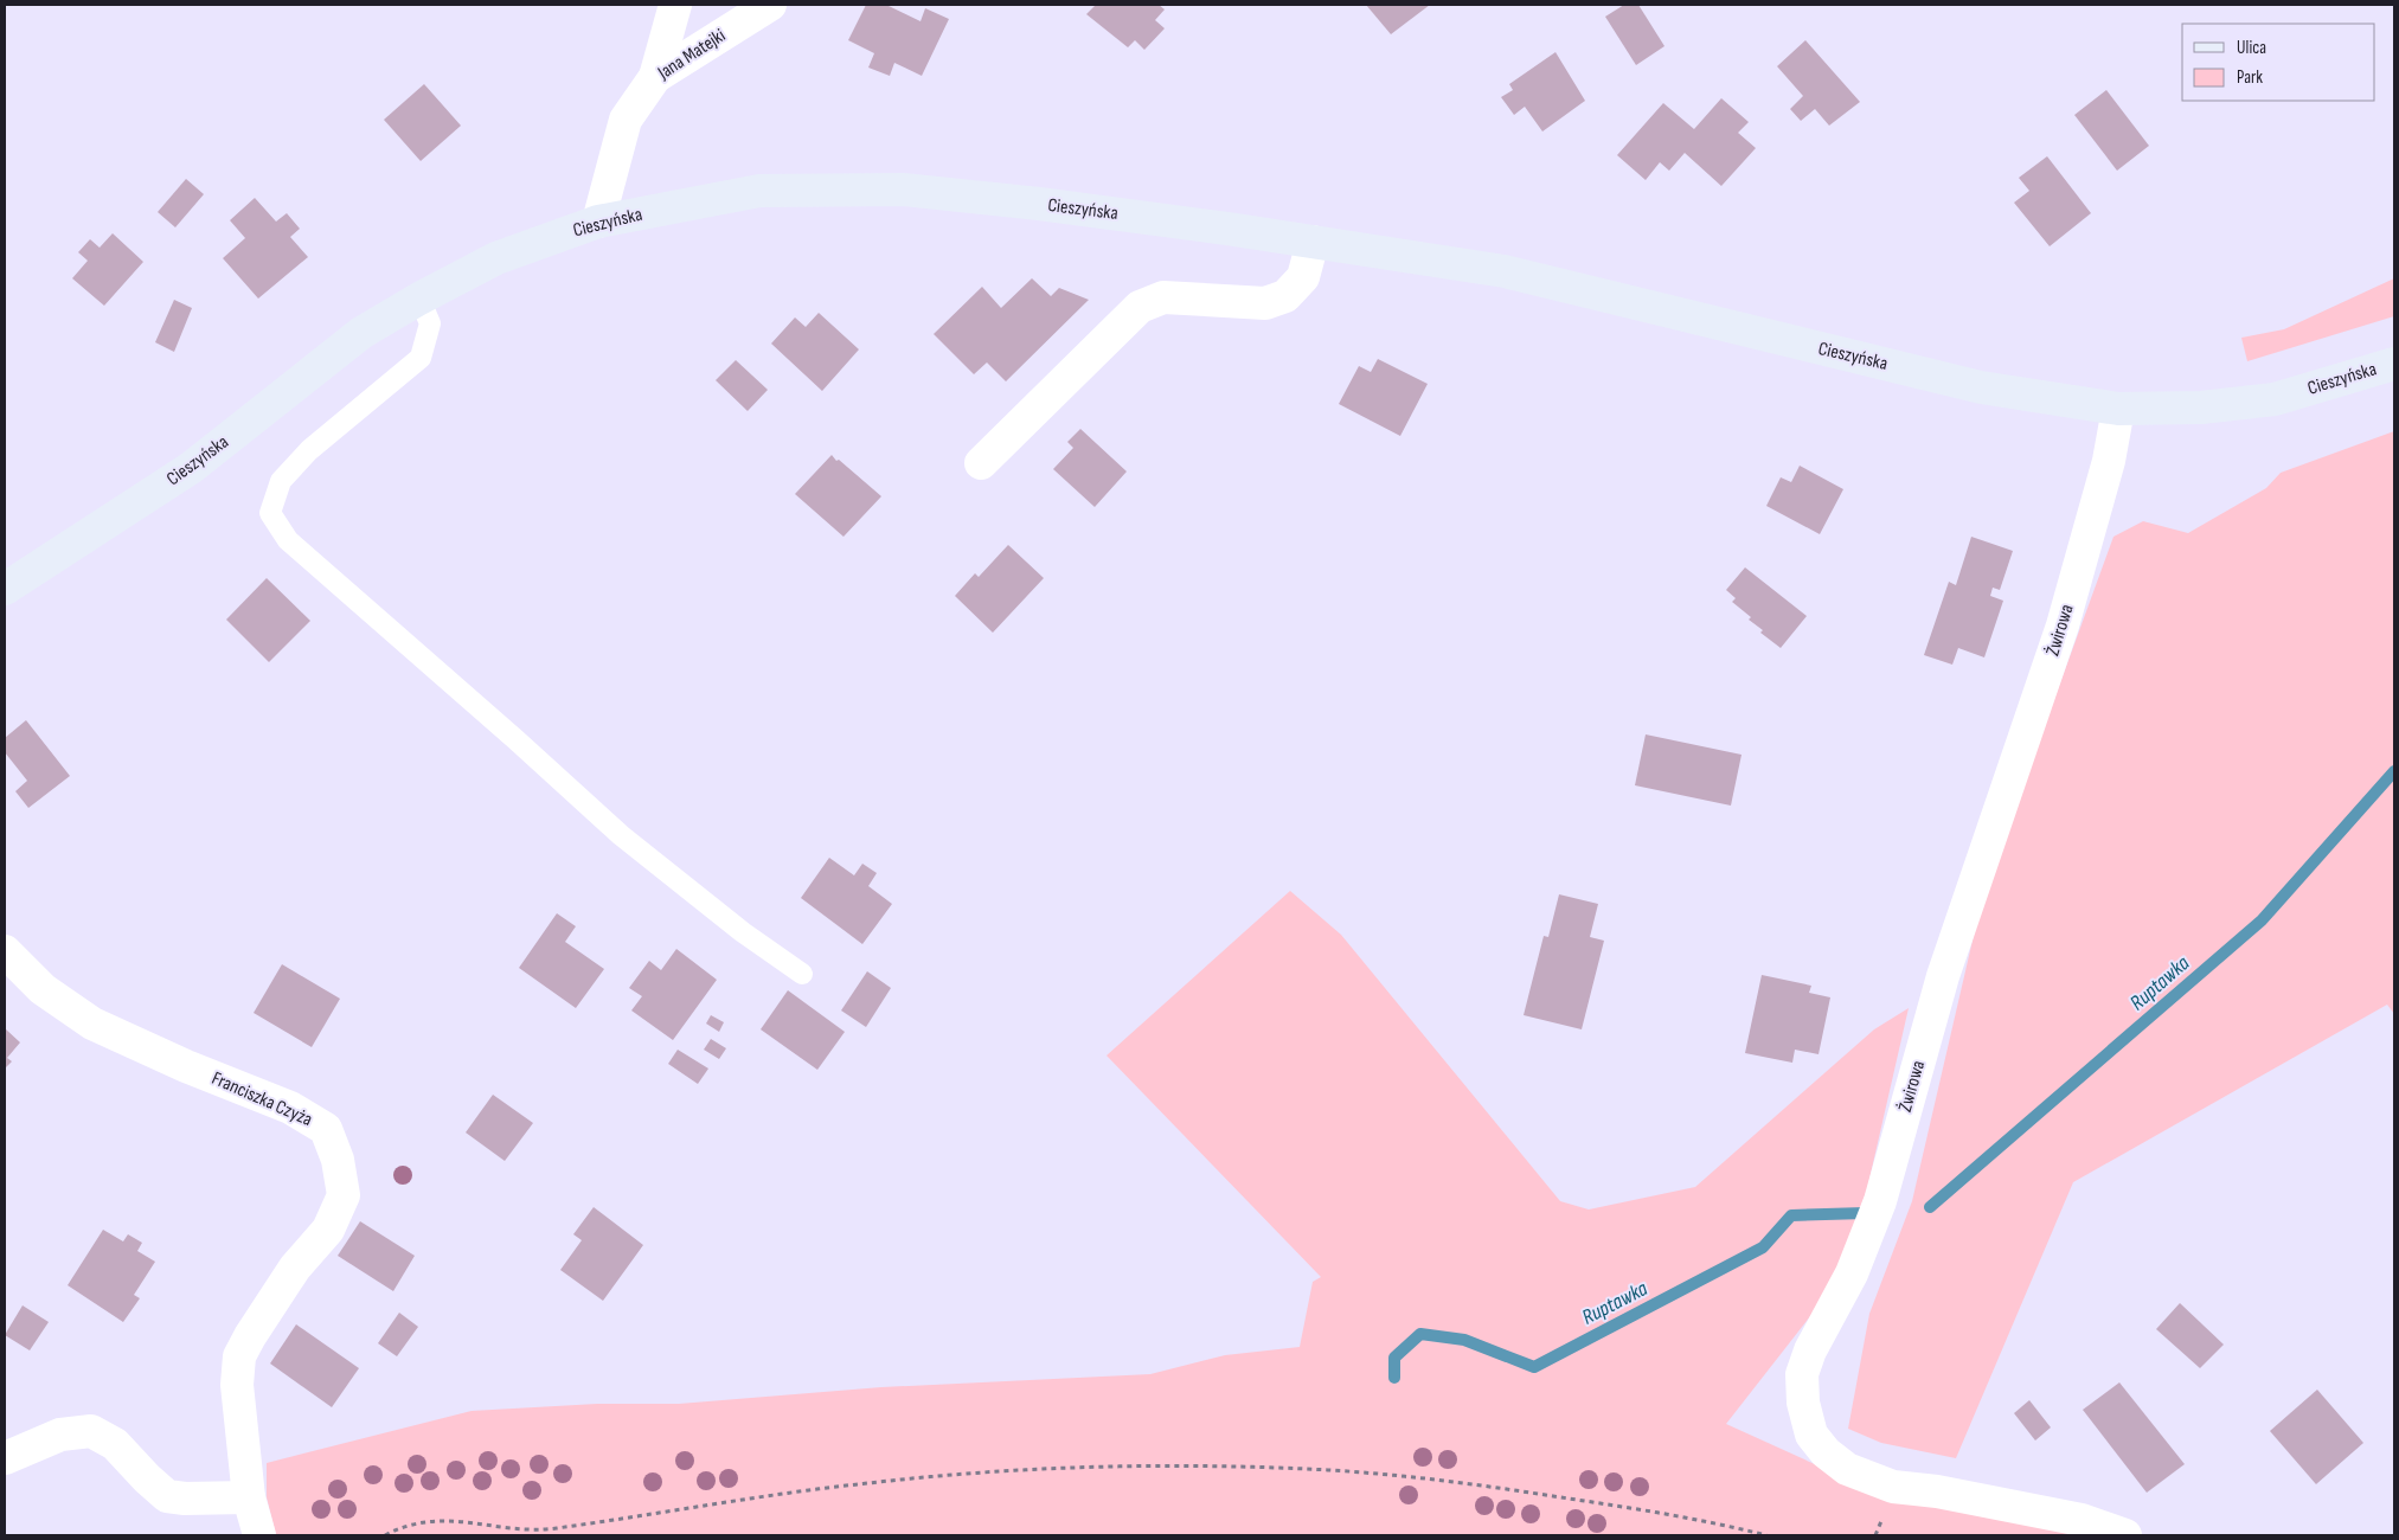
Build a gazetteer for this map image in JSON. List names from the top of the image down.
{
  "streets": {
    "main road": ["Cieszyńska"],
    "street": ["Jana Matejki", "Żwirowa", "Franciszka Czyża"]
  },
  "crossings": [
    ["Jana Matejki", "Cieszyńska"],
    ["Cieszyńska", "Żwirowa"]
  ],
  "water": ["Ruptawka"],
  "legend": ["Ulica", "Park"]
}
